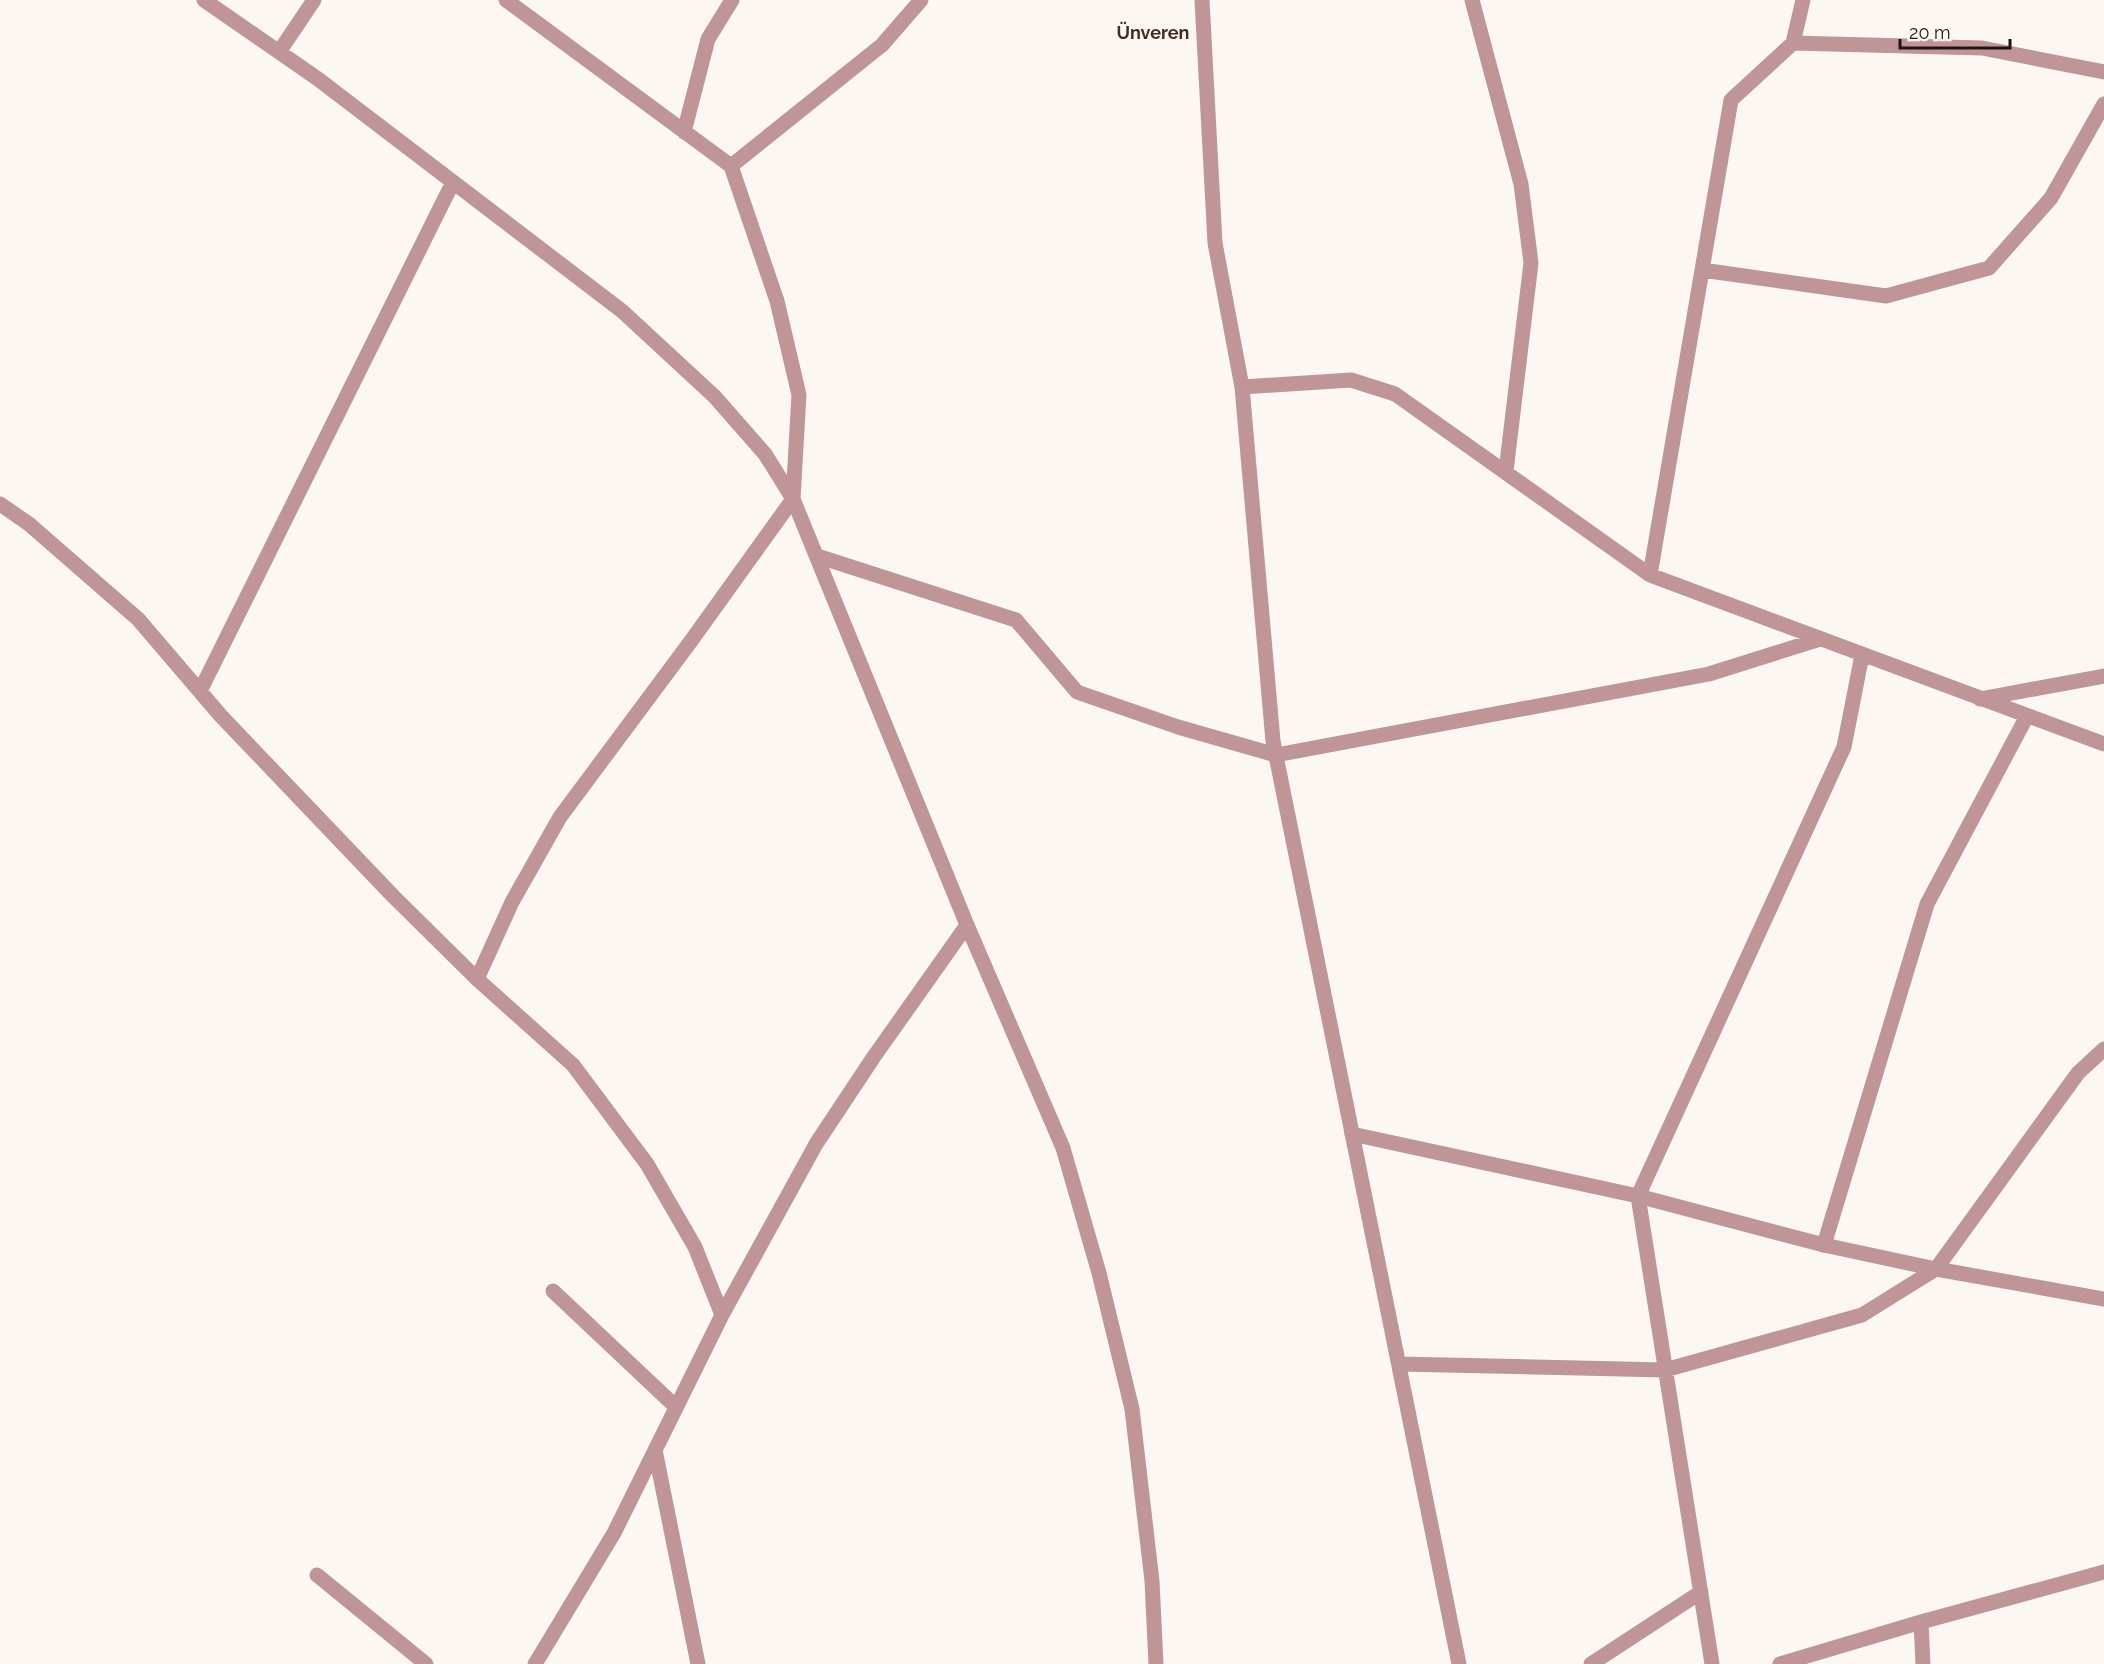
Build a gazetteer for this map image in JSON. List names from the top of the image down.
{
  "districts": ["Ünveren"],
  "scale_bar": "20 m"
}
